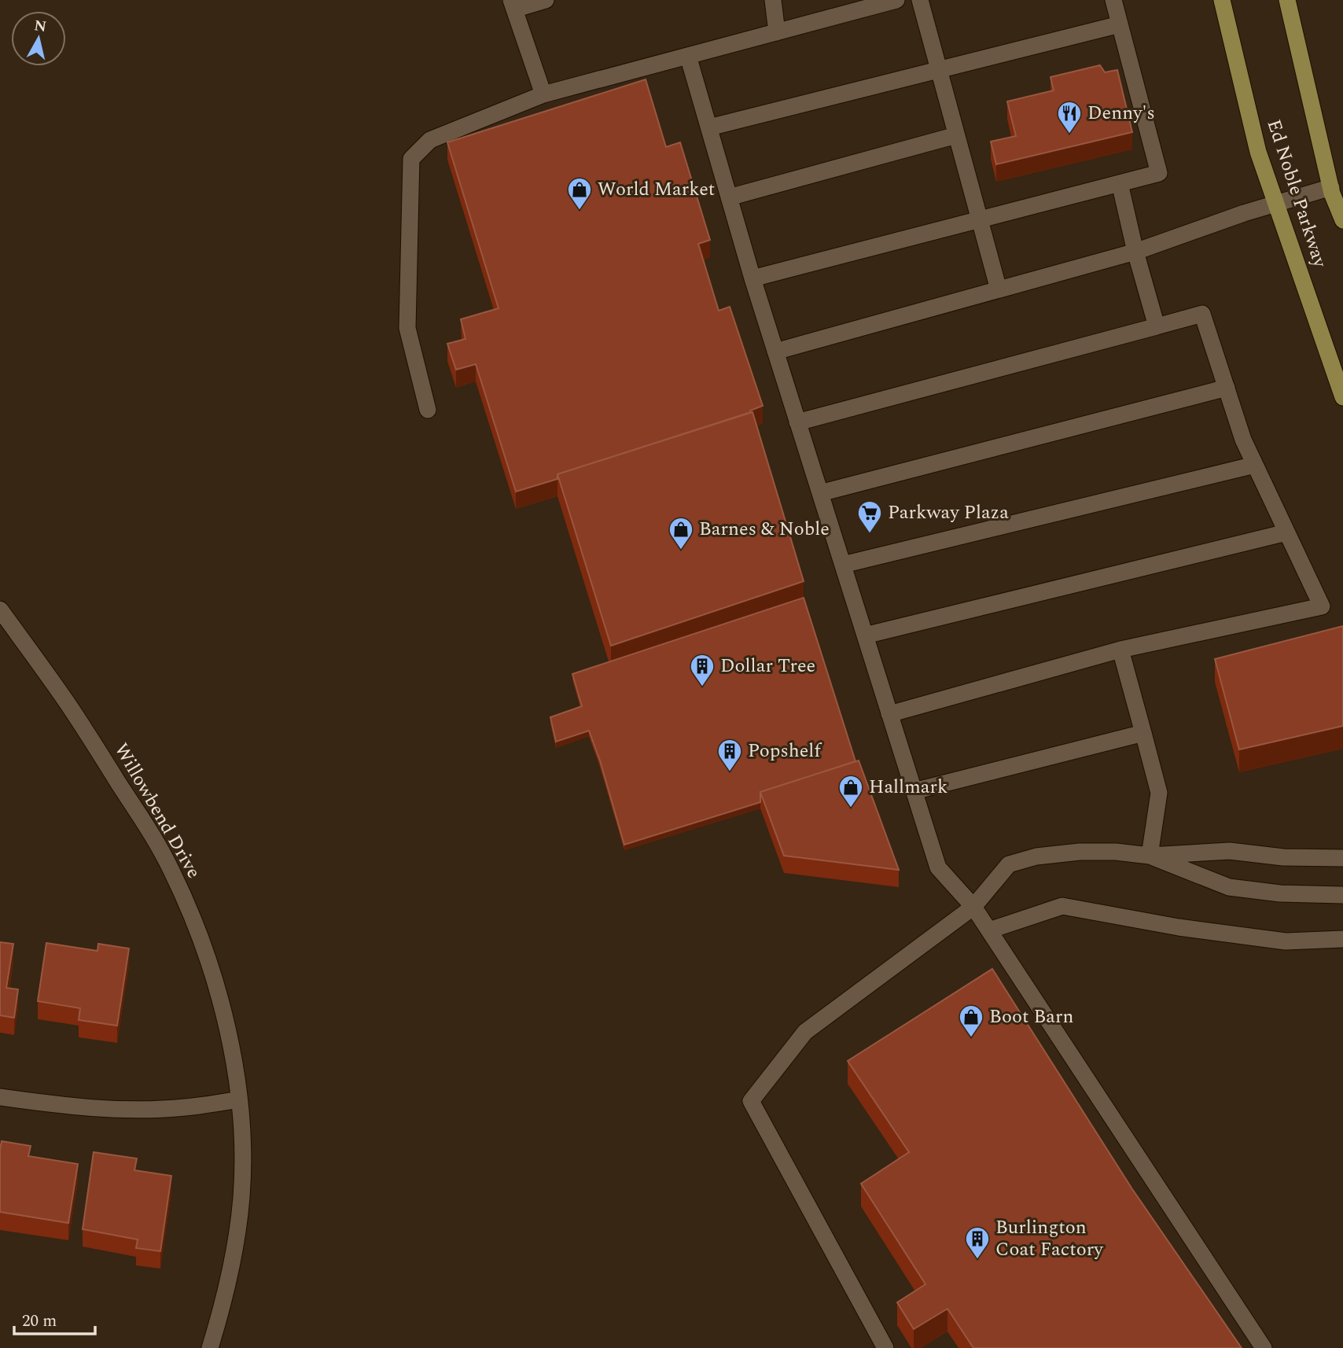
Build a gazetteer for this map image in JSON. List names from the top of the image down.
{
  "streets": {
    "main road": ["Ed Noble Parkway"],
    "street": ["Willowbend Drive"]
  },
  "places": {
    "restaurant": ["Denny's"],
    "shop": [
      "World Market",
      "Barnes & Noble",
      "Hallmark",
      "Boot Barn"
    ],
    "supermarket": ["Parkway Plaza"],
    "building": ["Dollar Tree", "Popshelf", "Burlington Coat Factory"]
  },
  "scale_bar": "20 m",
  "north": "top"
}
